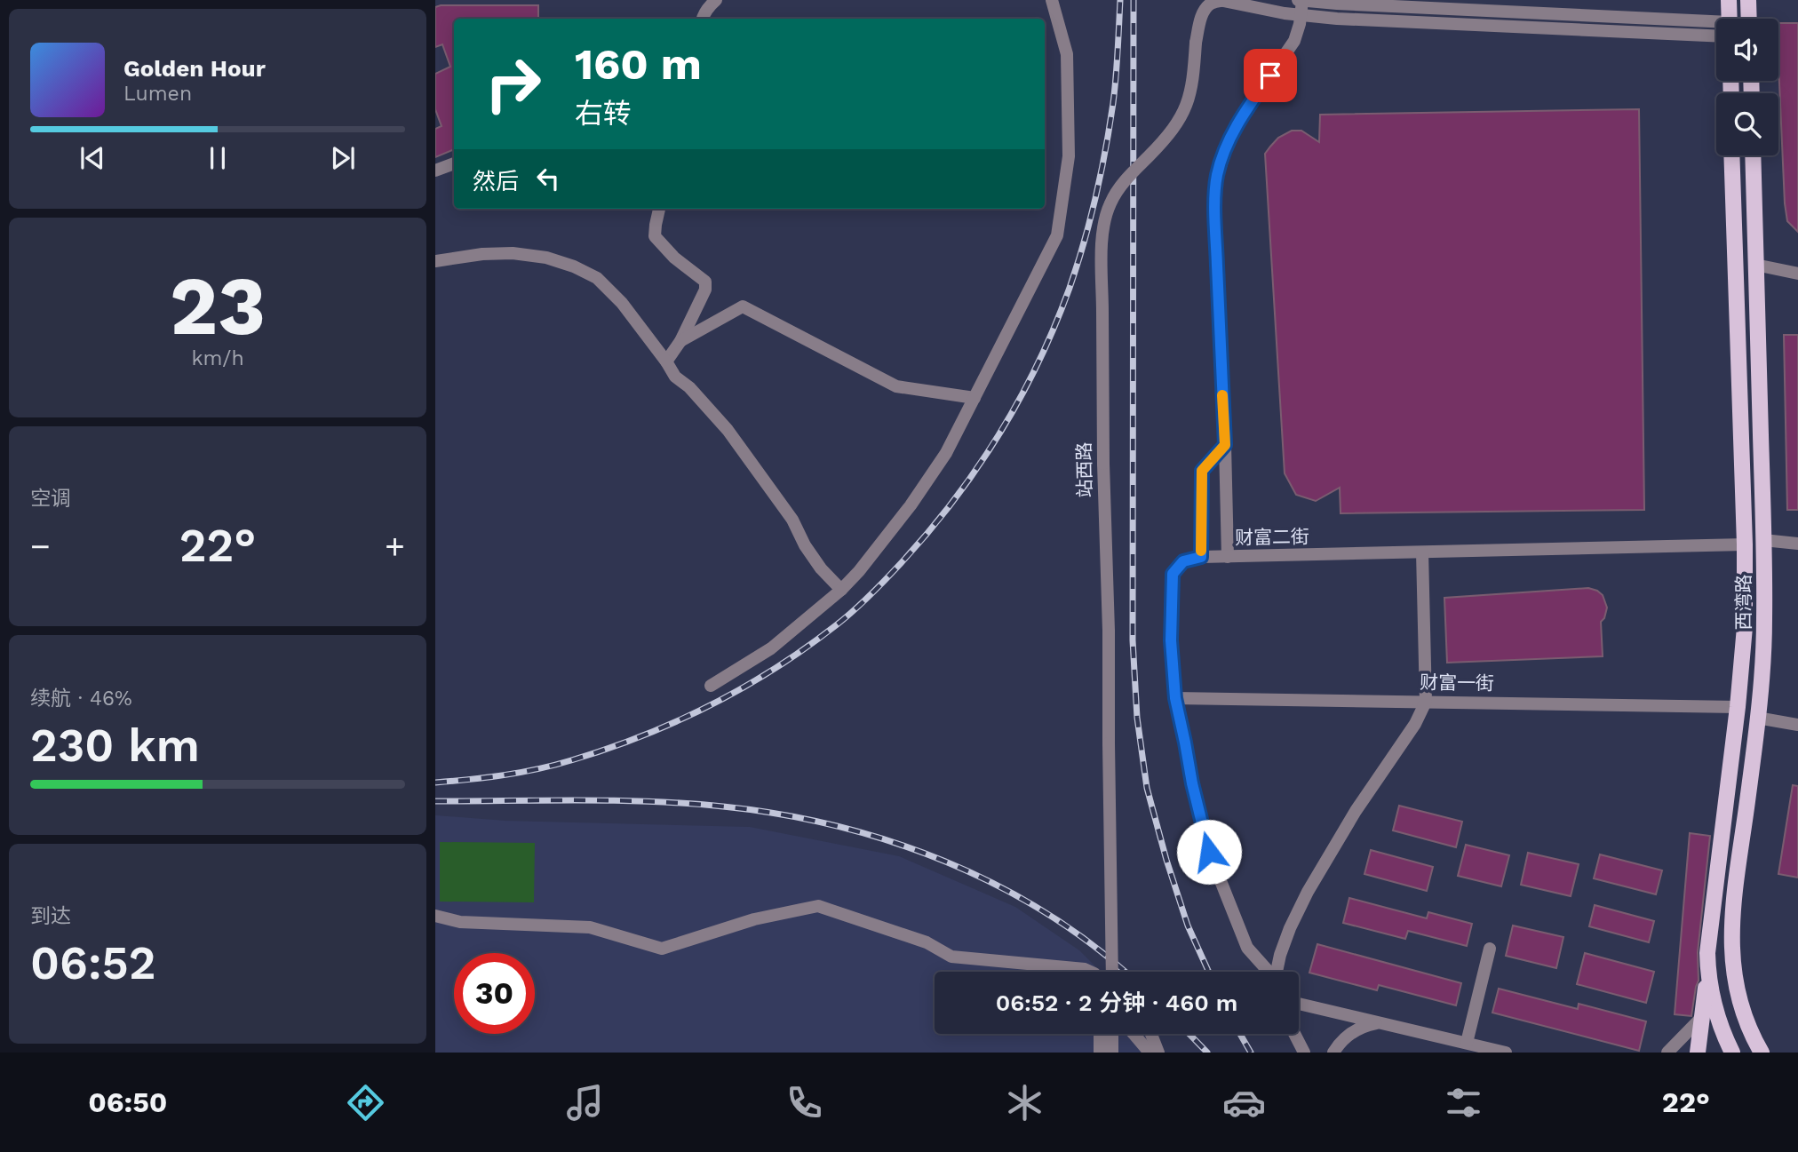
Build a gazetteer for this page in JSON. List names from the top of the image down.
{
  "streets": {
    "main road": ["西湾路"],
    "street": ["站西路", "财富二街", "财富一街"]
  },
  "crossings": [
    ["财富二街", "西湾路"],
    ["西湾路", "财富一街"]
  ],
  "page": {
    "turn": ["160 m", "右转"],
    "song": ["Golden Hour", "Lumen"],
    "then": "然后",
    "tile": [
      ["23", "km/h"],
      "空调",
      ["续航 · 46%", "230 km"],
      ["到达", "06:52"]
    ],
    "heat": ["−", "22°", "+"],
    "limit": "30",
    "trip": "06:52 · 2 分钟 · 460 m",
    "tabs": ["06:50", "22°"]
  }
}
